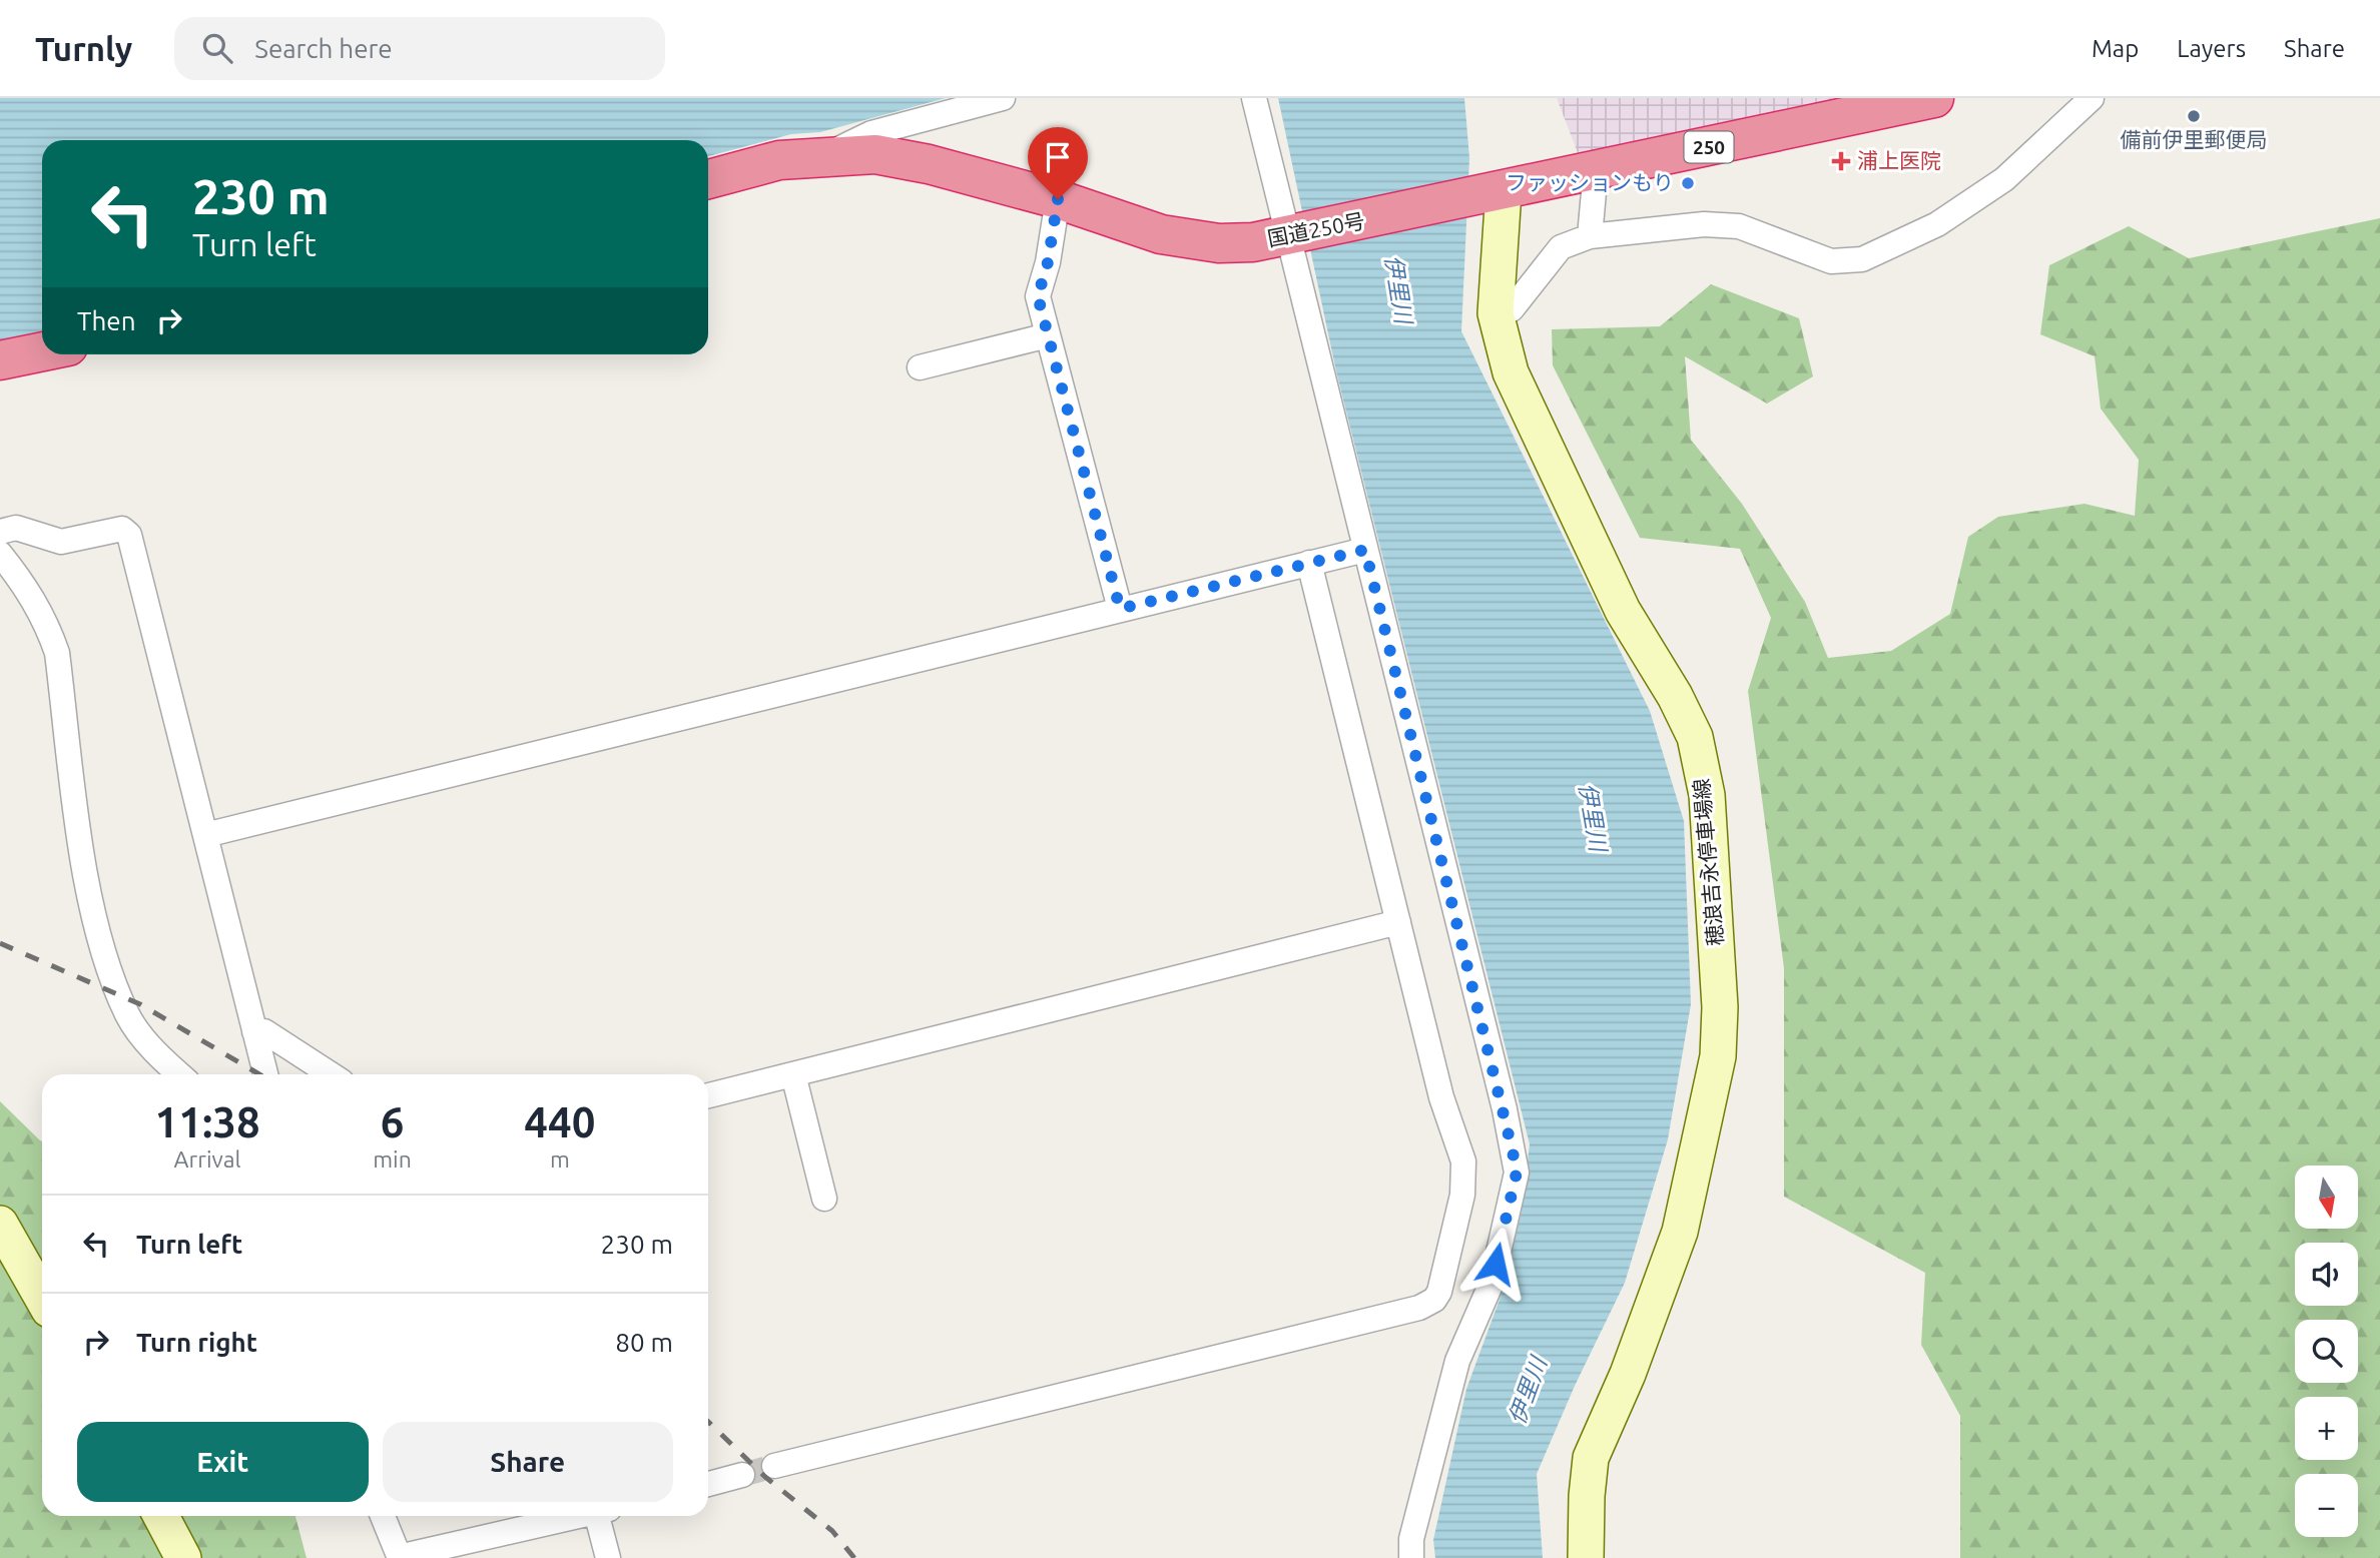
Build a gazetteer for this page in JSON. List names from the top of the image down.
{
  "streets": {
    "highway": ["250", "国道250号"],
    "main road": ["穂浪吉永停車場線"]
  },
  "crossings": [
    ["国道250号", "穂浪吉永停車場線"]
  ],
  "water": ["伊里川"],
  "places": {
    "other": ["備前伊里郵便局", "ファッションもり"],
    "health": ["浦上医院"]
  },
  "north": "bottom",
  "page": {
    "header": "Turnly",
    "search": "Search here",
    "nav": ["Map", "Layers", "Share"],
    "turn": ["230 m", "Turn left"],
    "then": "Then",
    "eta": [
      "11:38",
      "Arrival",
      "6",
      "min",
      "440",
      "m"
    ],
    "map_buttons": ["+", "−"],
    "list": [
      {
        "name": "Turn left",
        "value": "230 m"
      },
      {
        "name": "Turn right",
        "value": "80 m"
      }
    ],
    "buttons": ["Exit", "Share"]
  }
}
